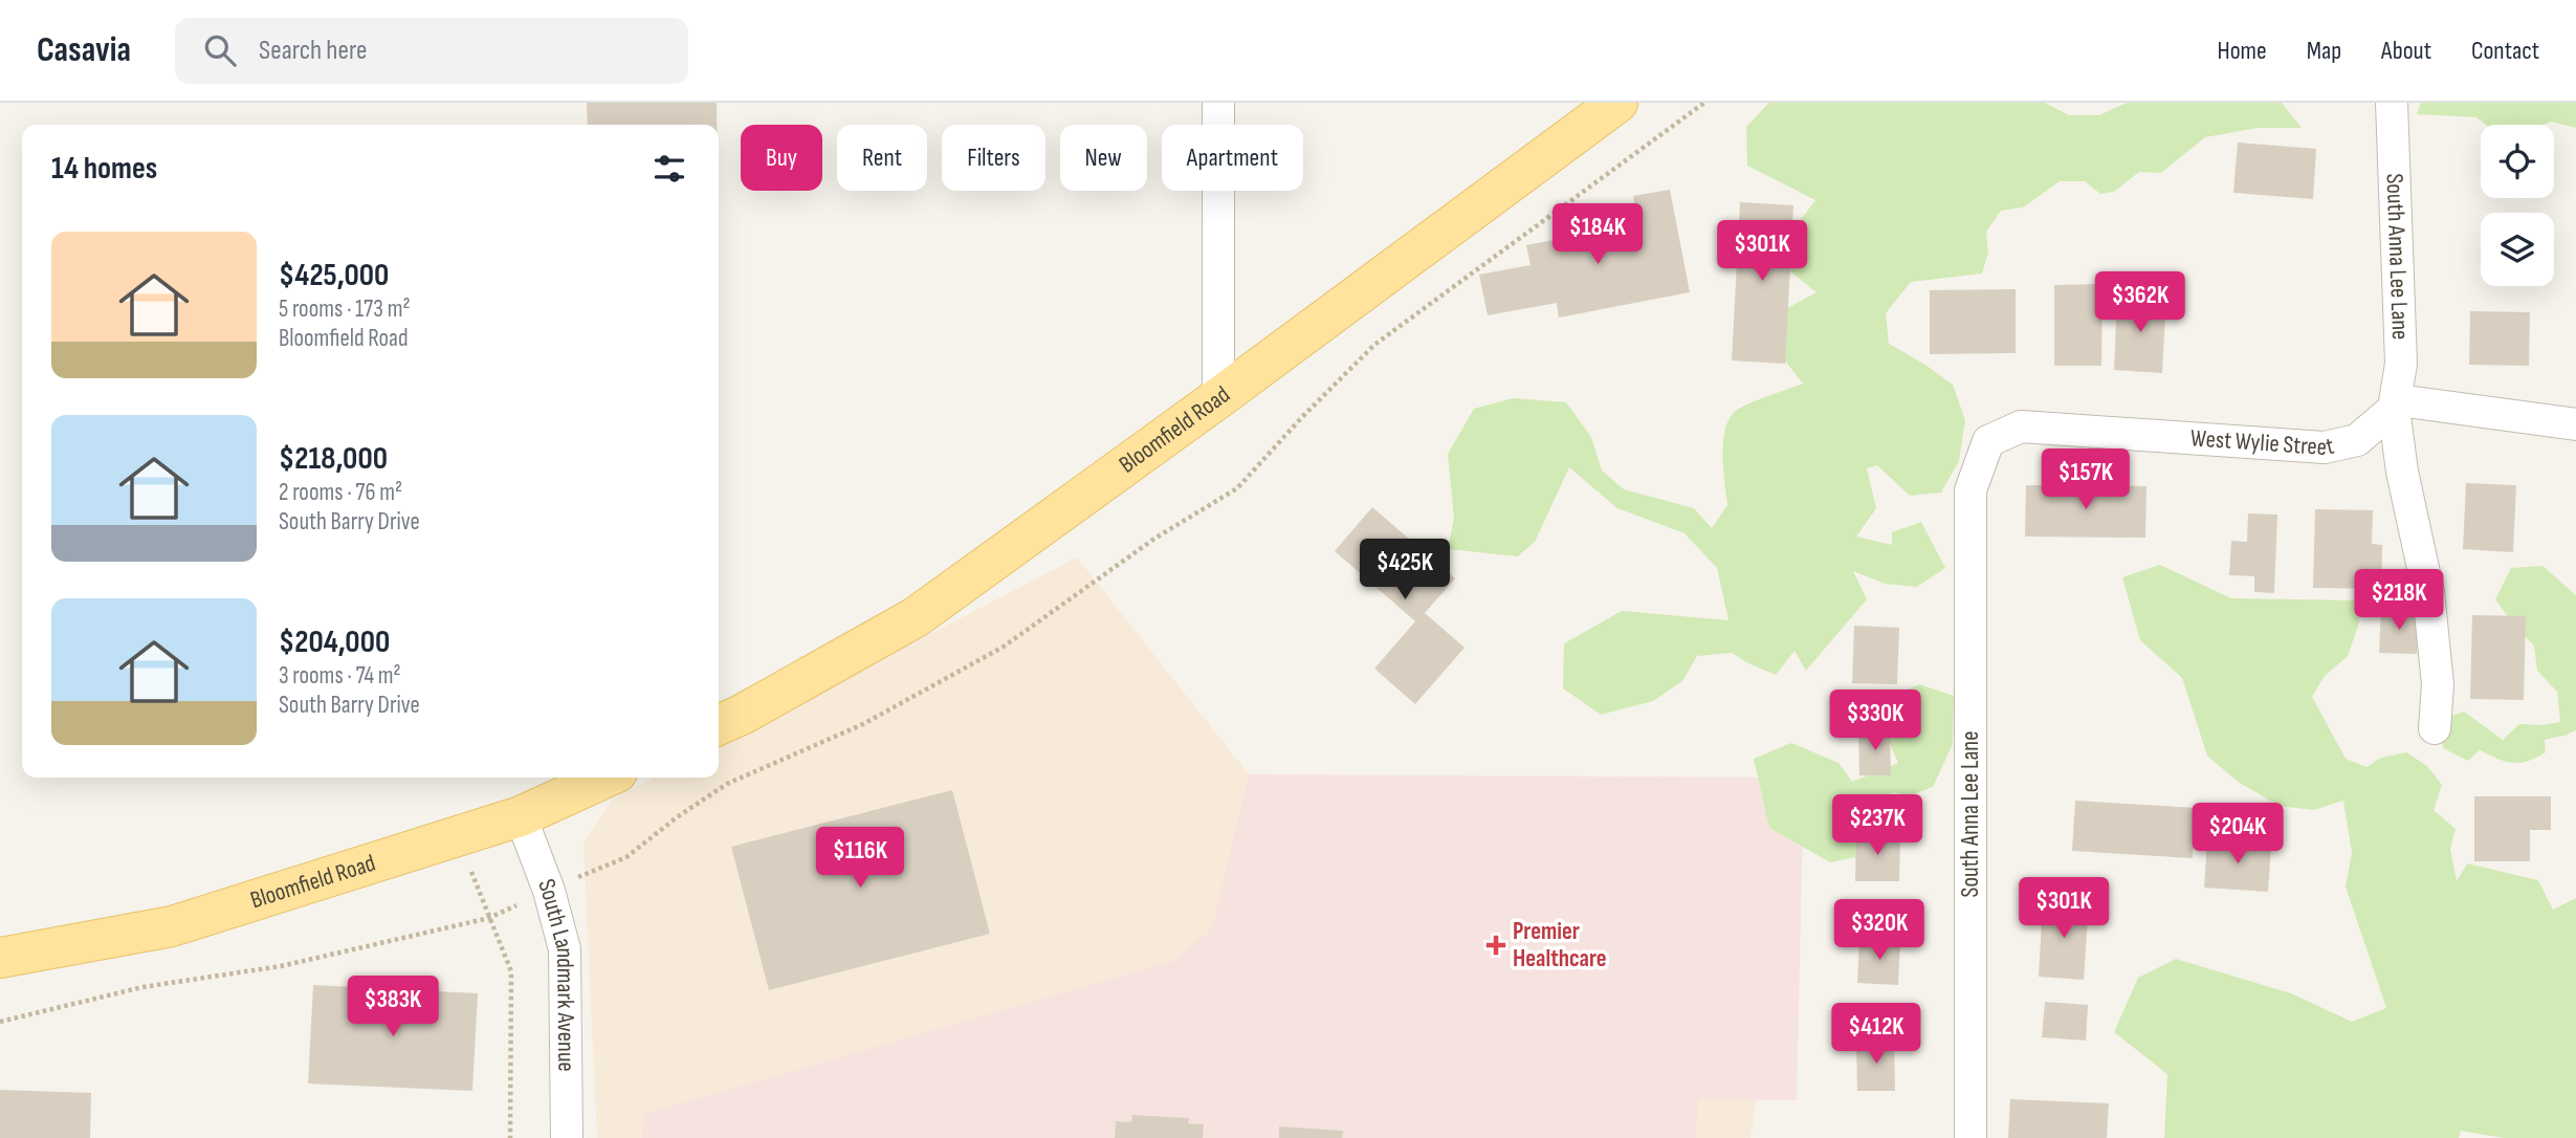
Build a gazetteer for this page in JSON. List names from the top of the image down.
{
  "streets": {
    "main road": ["Bloomfield Road"],
    "street": ["South Anna Lee Lane", "West Wylie Street", "South Landmark Avenue"]
  },
  "crossings": [
    ["South Anna Lee Lane", "West Wylie Street"],
    ["Bloomfield Road", "South Landmark Avenue"]
  ],
  "places": {
    "health": ["Premier Healthcare"]
  },
  "page": {
    "header": "Casavia",
    "search": "Search here",
    "nav": [
      "Home",
      "Map",
      "About",
      "Contact"
    ],
    "chip": [
      "Buy",
      "Rent",
      "Filters",
      "New",
      "Apartment"
    ],
    "heading": "14 homes",
    "price": [
      "$184K",
      "$301K",
      "$362K",
      "$157K",
      "$425K",
      "$218K",
      "$330K",
      "$237K",
      "$204K",
      "$116K",
      "$301K",
      "$320K",
      "$383K",
      "$412K"
    ],
    "list": [
      {
        "name": "$425,000",
        "note": "5 rooms · 173 m² · Bloomfield Road"
      },
      {
        "name": "$218,000",
        "note": "2 rooms · 76 m² · South Barry Drive"
      },
      {
        "name": "$204,000",
        "note": "3 rooms · 74 m² · South Barry Drive"
      }
    ]
  }
}
